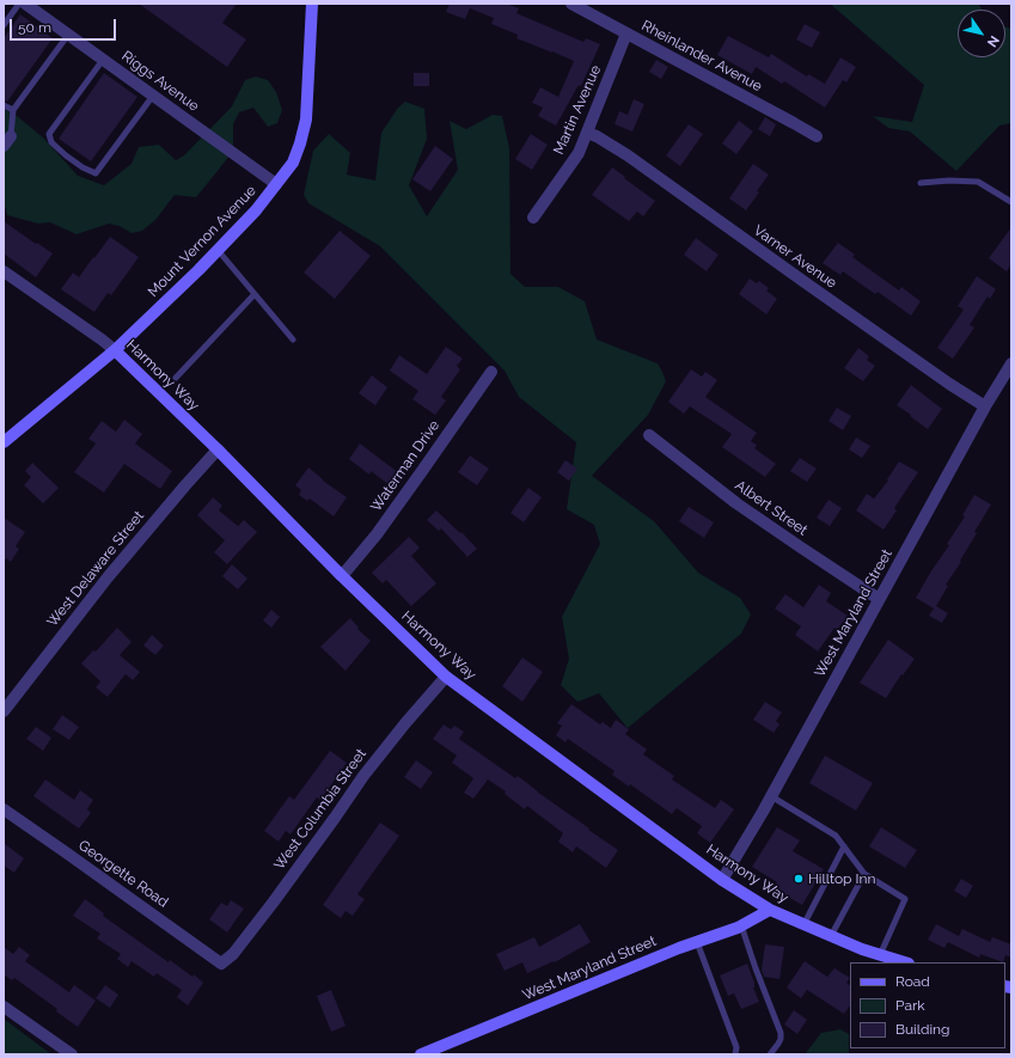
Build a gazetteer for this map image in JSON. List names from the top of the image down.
{
  "streets": {
    "street": [
      "Rheinlander Avenue",
      "Riggs Avenue",
      "Martin Avenue",
      "Mount Vernon Avenue",
      "Varner Avenue",
      "Harmony Way",
      "Waterman Drive",
      "Albert Street",
      "West Delaware Street",
      "West Maryland Street",
      "West Columbia Street",
      "Georgette Road"
    ]
  },
  "crossings": [
    ["Rheinlander Avenue", "Martin Avenue"],
    ["Riggs Avenue", "Mount Vernon Avenue"],
    ["Martin Avenue", "Varner Avenue"],
    ["Mount Vernon Avenue", "Harmony Way"],
    ["Varner Avenue", "West Maryland Street"],
    ["Harmony Way", "Waterman Drive"],
    ["Harmony Way", "West Delaware Street"],
    ["Harmony Way", "West Maryland Street"],
    ["Harmony Way", "West Columbia Street"],
    ["Albert Street", "West Maryland Street"],
    ["West Columbia Street", "Georgette Road"]
  ],
  "places": ["Hilltop Inn"],
  "legend": ["Road", "Park", "Building"],
  "scale_bar": "50 m",
  "north": "bottom right"
}
